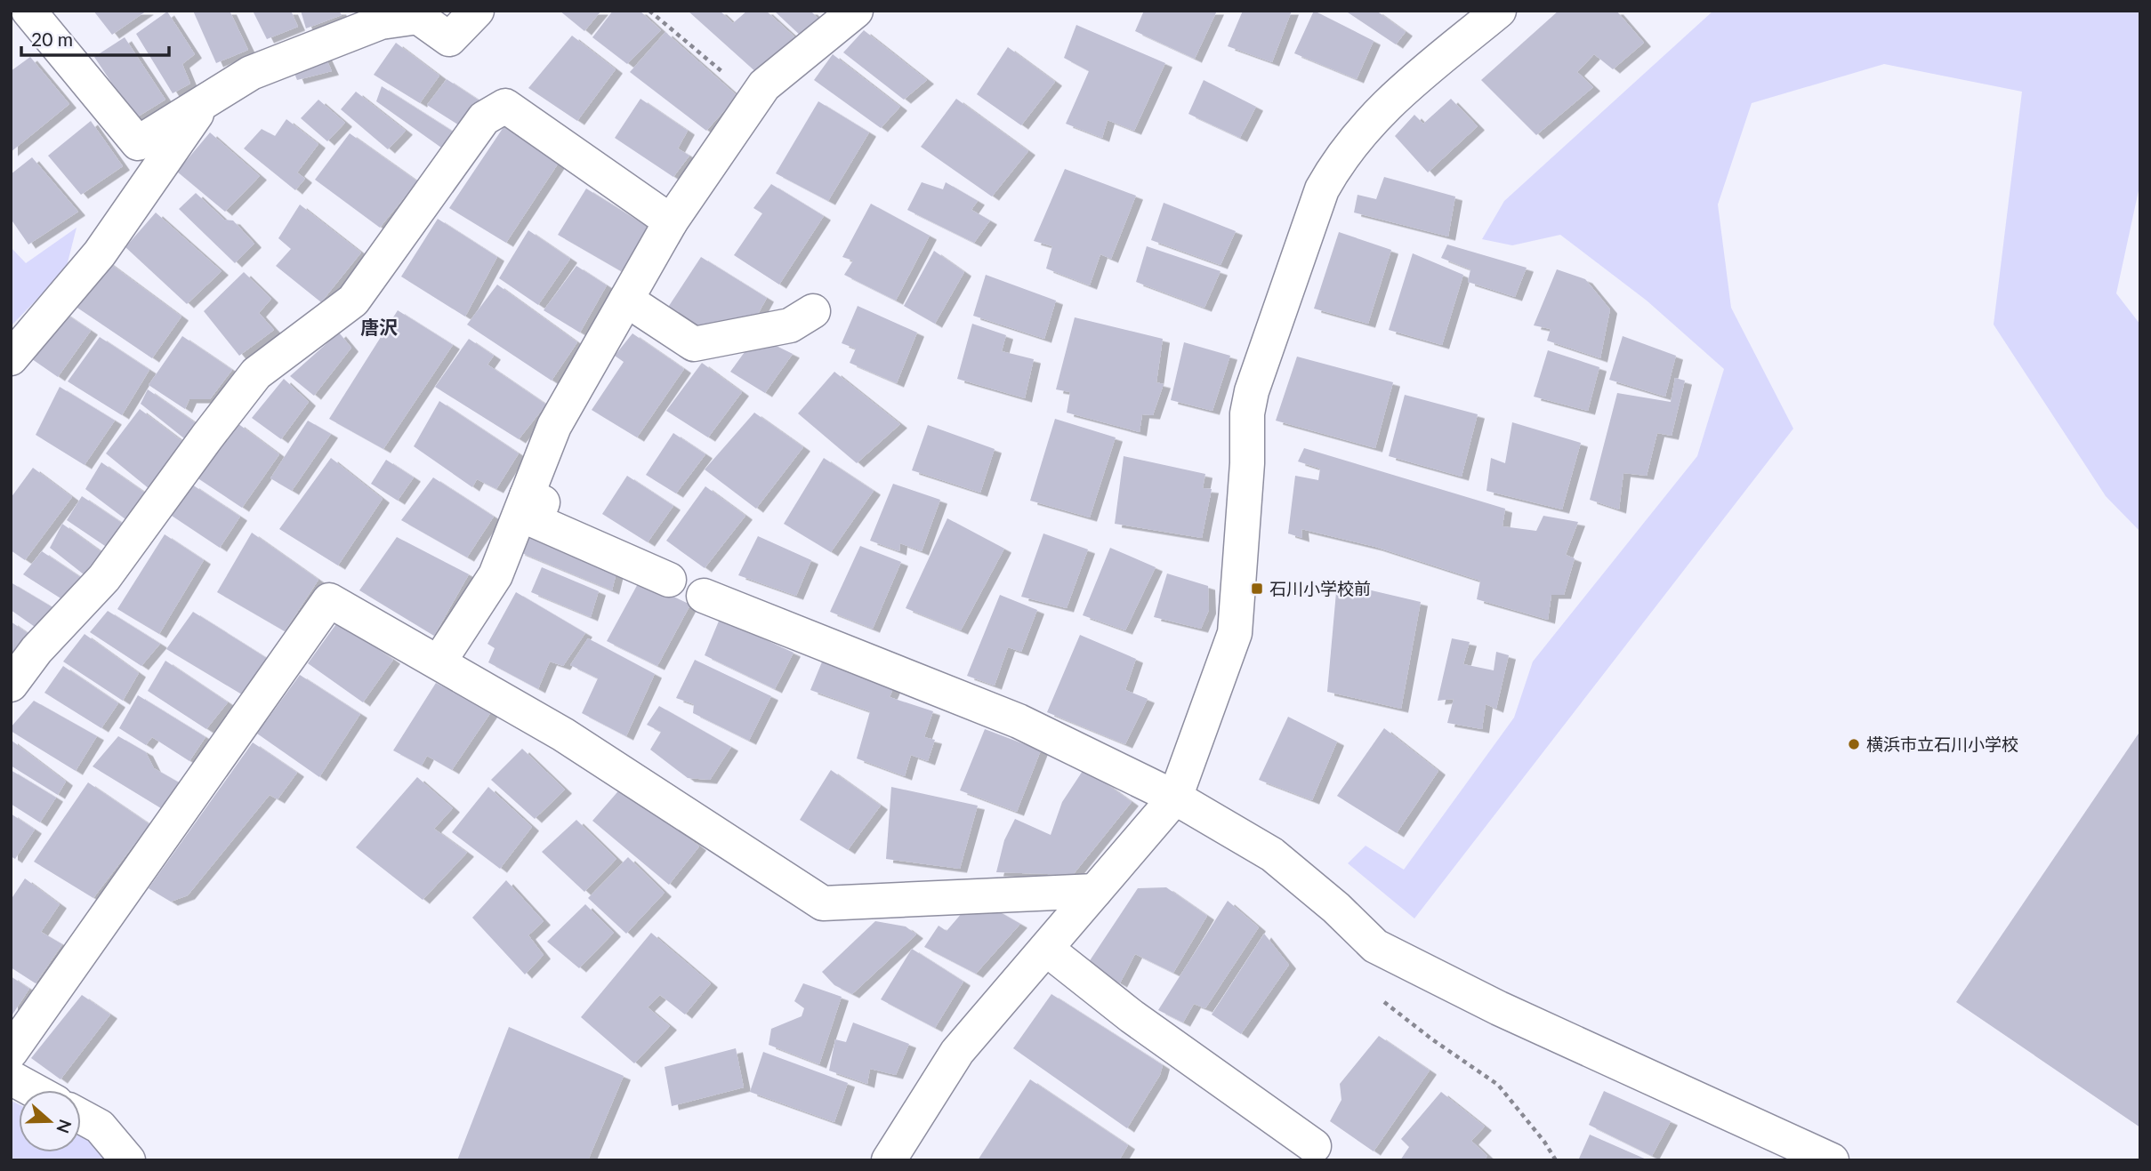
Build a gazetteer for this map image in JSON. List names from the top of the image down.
{
  "districts": ["唐沢"],
  "places": {
    "transit": ["石川小学校前"],
    "other": ["横浜市立石川小学校"]
  },
  "scale_bar": "20 m",
  "north": "right"
}
